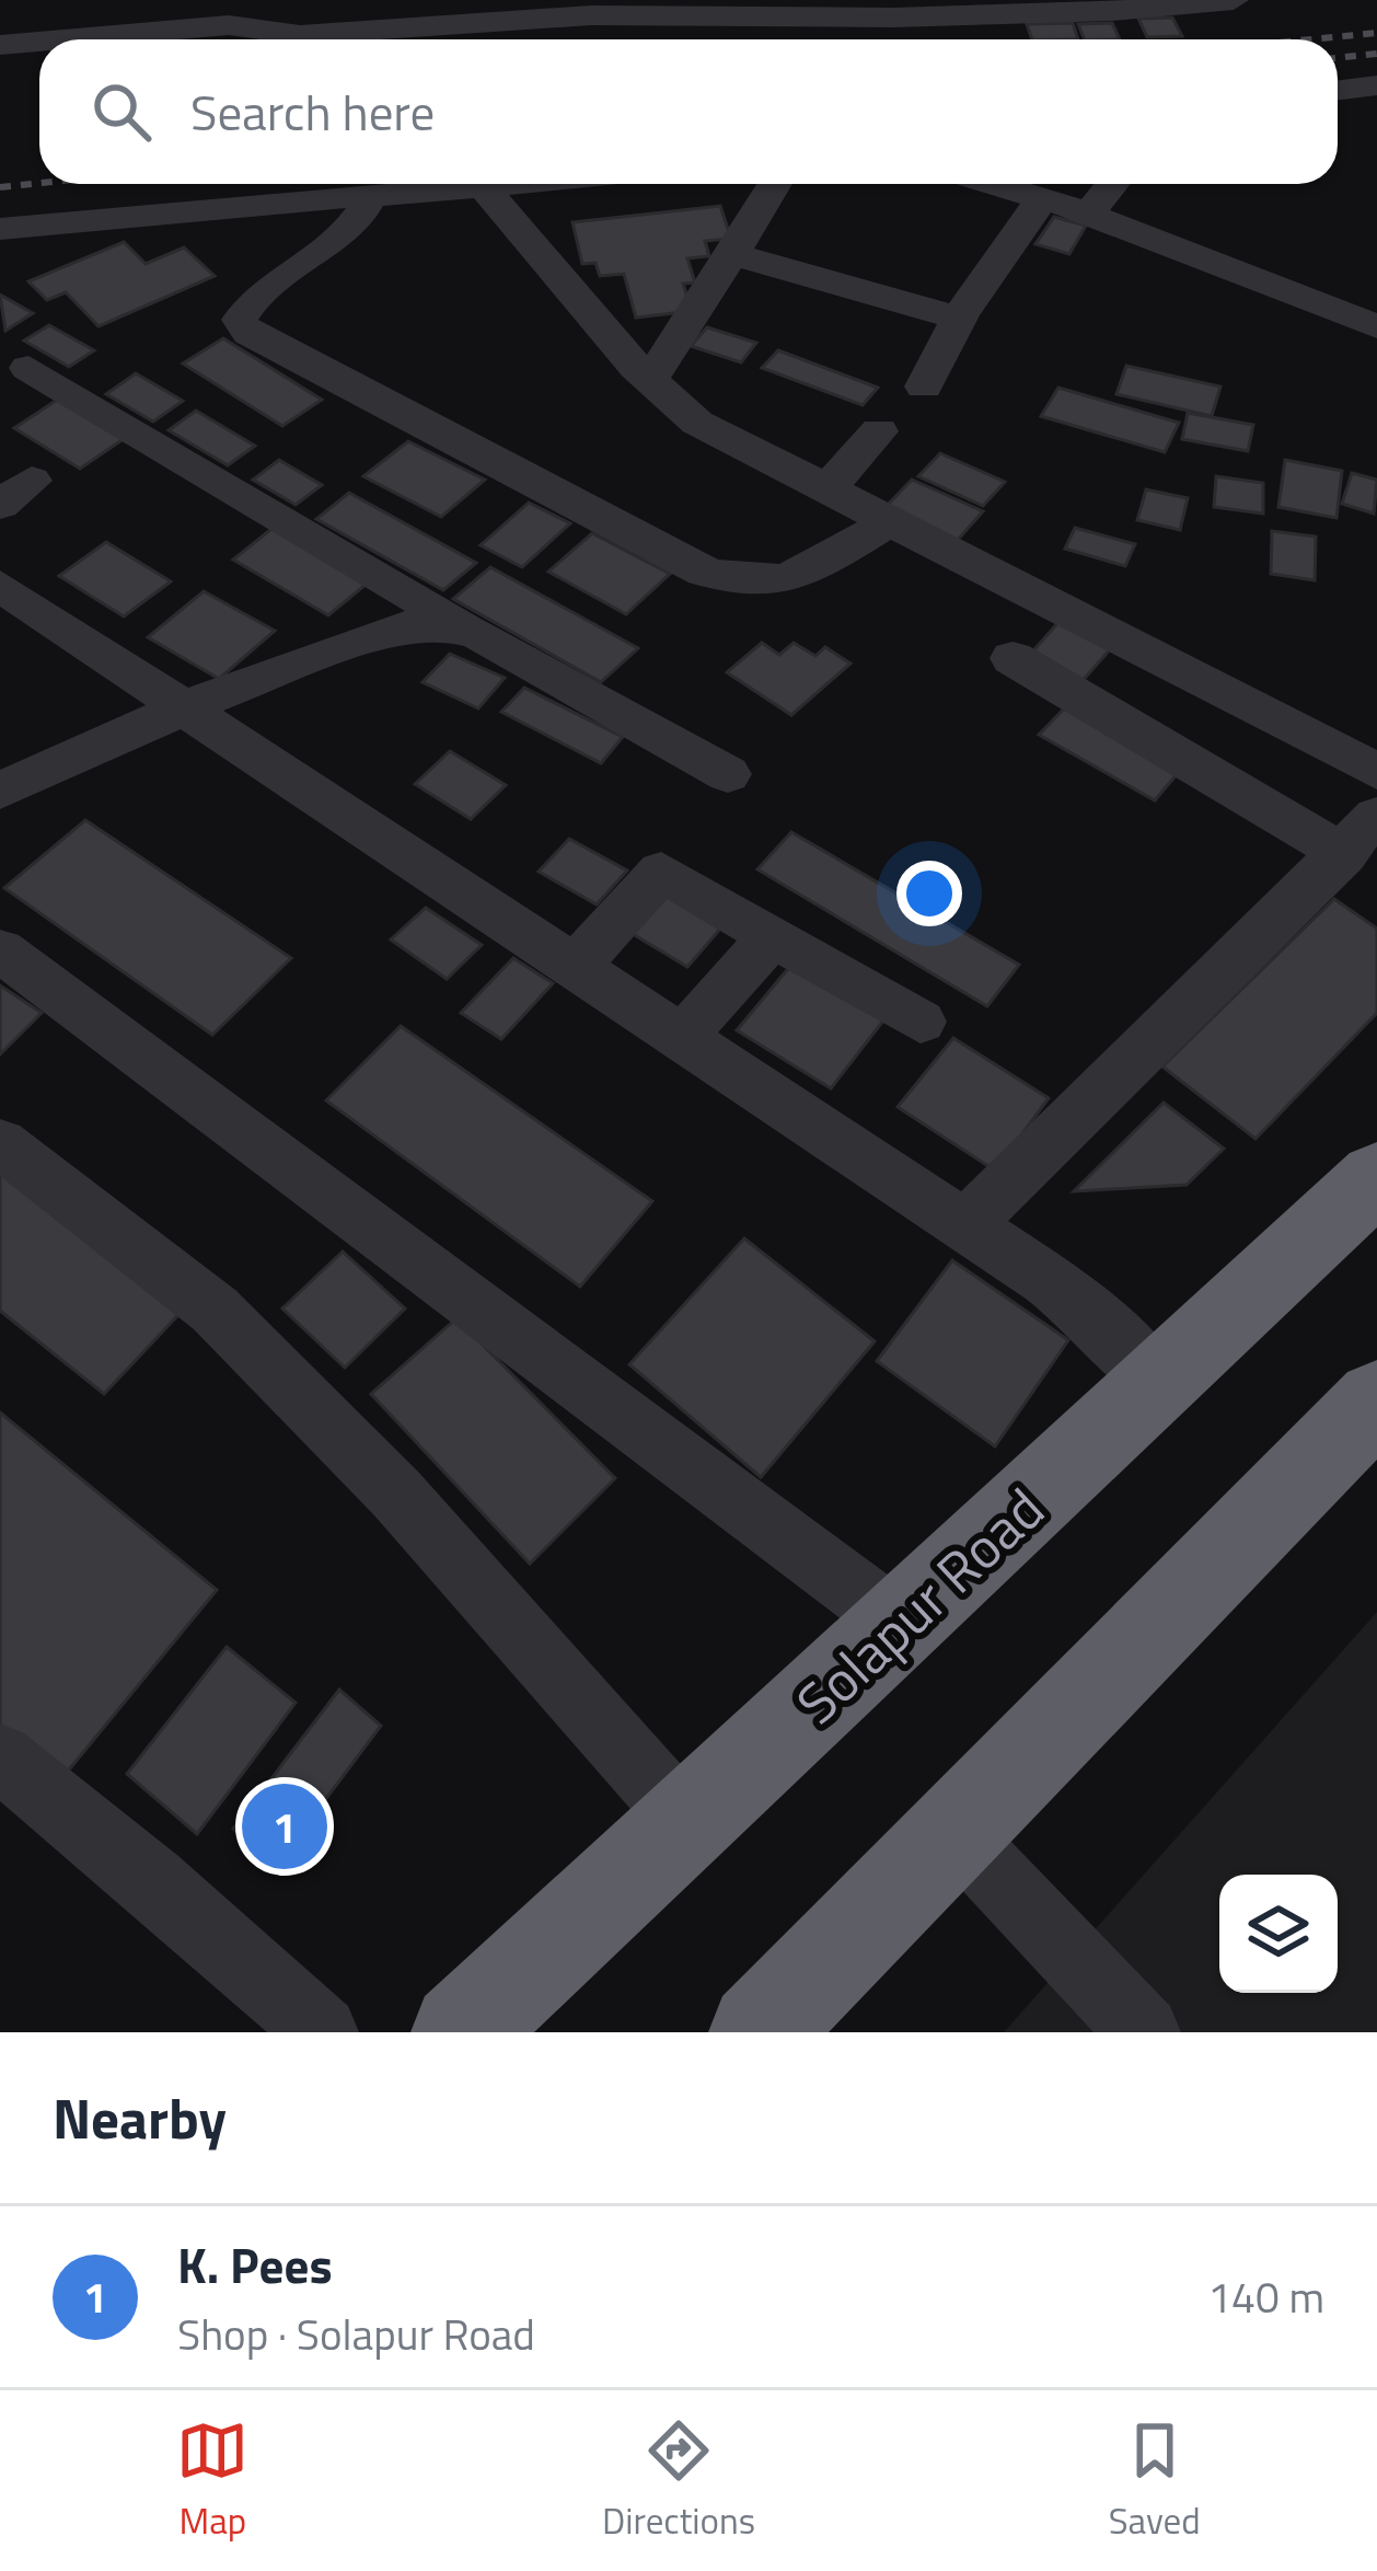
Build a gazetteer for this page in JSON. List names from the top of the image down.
{
  "streets": {
    "highway": ["Solapur Road"]
  },
  "page": {
    "search": "Search here",
    "pins": "1",
    "heading": "Nearby",
    "list": [
      {
        "mark": "1",
        "name": "K. Pees",
        "note": "Shop · Solapur Road",
        "value": "140 m"
      }
    ],
    "nav": ["Map", "Directions", "Saved"]
  }
}
